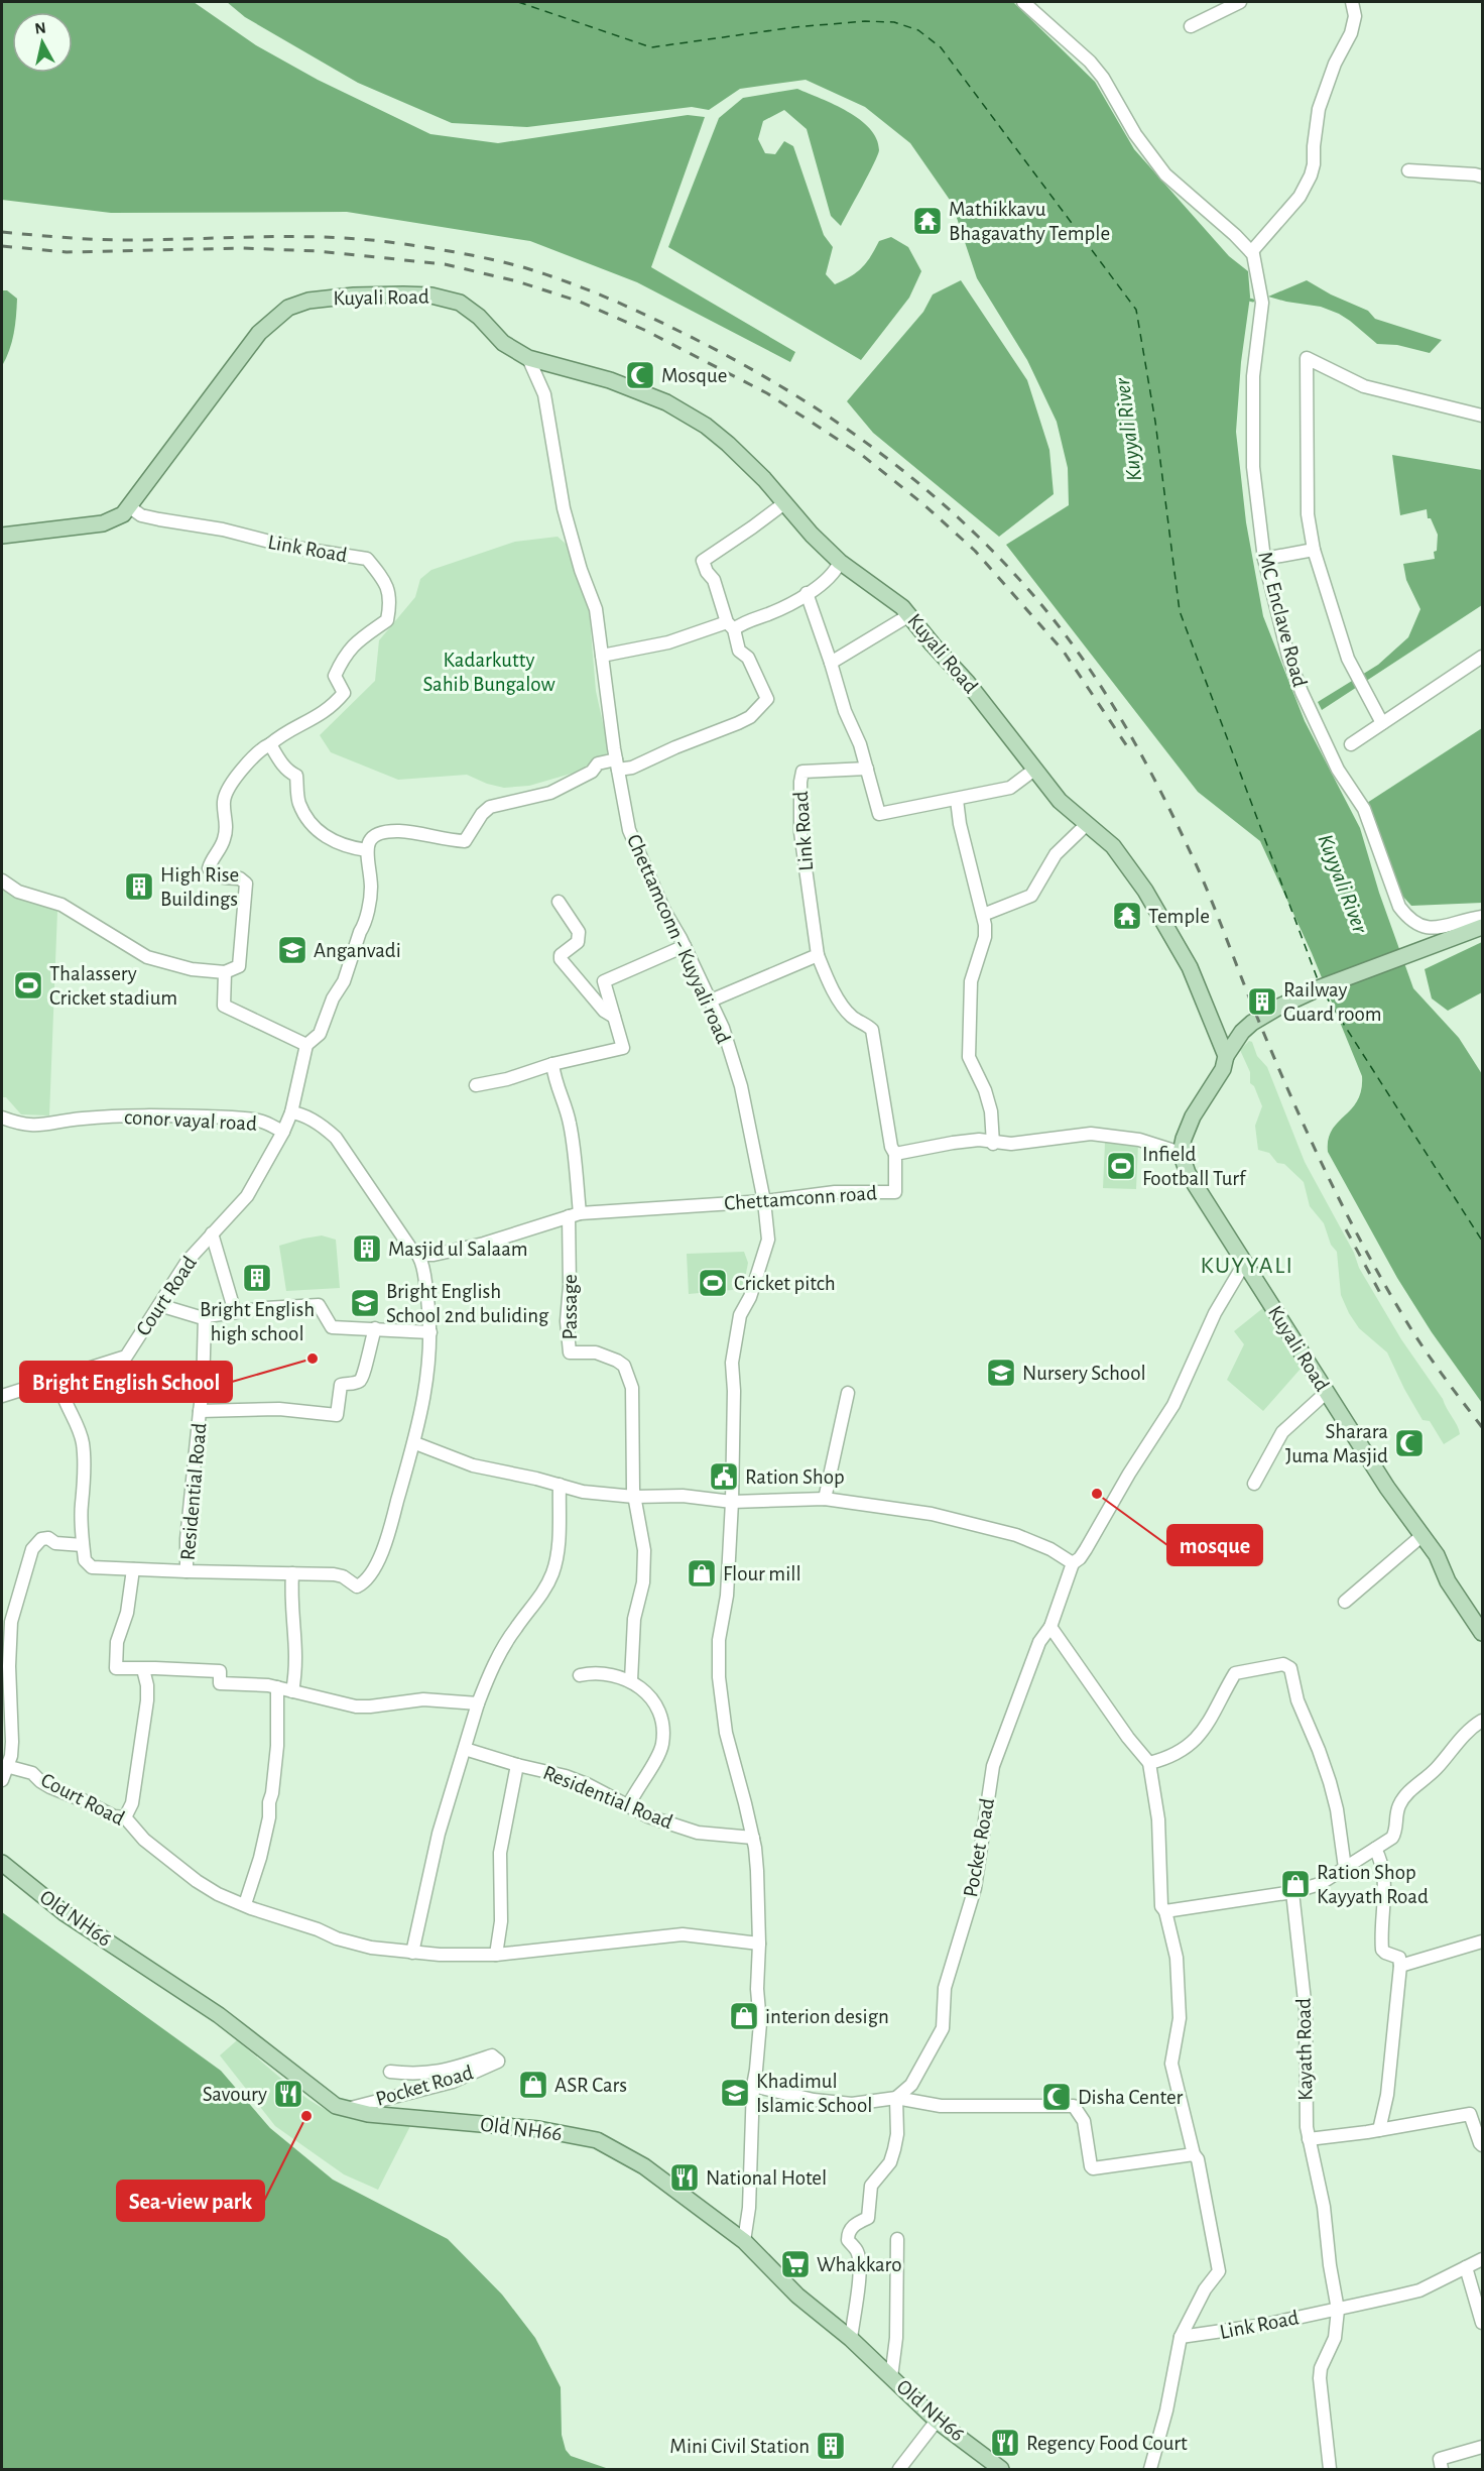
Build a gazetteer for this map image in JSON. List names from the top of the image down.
{
  "streets": {
    "main road": ["Kuyali Road", "Old NH66"],
    "street": [
      "Link Road",
      "MC Enclave Road",
      "Chettamconn - Kuyyali road",
      "conor vayal road",
      "Chettamconn road",
      "Court Road",
      "Passage",
      "Residential Road",
      "Pocket Road",
      "Kayath Road"
    ]
  },
  "crossings": [
    ["Kuyali Road", "Link Road"],
    ["Kuyali Road", "Chettamconn - Kuyyali road"],
    ["Kuyali Road", "Pocket Road"],
    ["Link Road", "Chettamconn road"],
    ["Link Road", "Kayath Road"],
    ["Chettamconn - Kuyyali road", "Chettamconn road"],
    ["Chettamconn - Kuyyali road", "Court Road"],
    ["Chettamconn - Kuyyali road", "Residential Road"],
    ["Chettamconn - Kuyyali road", "Old NH66"],
    ["conor vayal road", "Court Road"],
    ["Chettamconn road", "Passage"],
    ["Court Road", "Residential Road"],
    ["Pocket Road", "Old NH66"]
  ],
  "districts": ["KUYYALI"],
  "water": ["Kuyyali River"],
  "parks": ["Kadarkutty Sahib Bungalow"],
  "places": {
    "temple": ["Mathikkavu Bhagavathy Temple", "Temple"],
    "mosque": ["Mosque", "Sharara Juma Masjid", "Disha Center"],
    "building": [
      "High Rise Buildings",
      "Railway Guard room",
      "Masjid ul Salaam",
      "Bright English high school",
      "Mini Civil Station"
    ],
    "school or university": [
      "Anganvadi",
      "Bright English School 2nd buliding",
      "Nursery School",
      "Khadimul Islamic School"
    ],
    "sports": ["Thalassery Cricket stadium", "Infield Football Turf", "Cricket pitch"],
    "other": ["Bright English School", "mosque", "Sea-view park"],
    "public building": ["Ration Shop"],
    "shop": [
      "Flour mill",
      "Ration Shop Kayyath Road",
      "interion design",
      "ASR Cars"
    ],
    "restaurant": ["Savoury", "National Hotel", "Regency Food Court"],
    "supermarket": ["Whakkaro"]
  },
  "north": "top"
}
